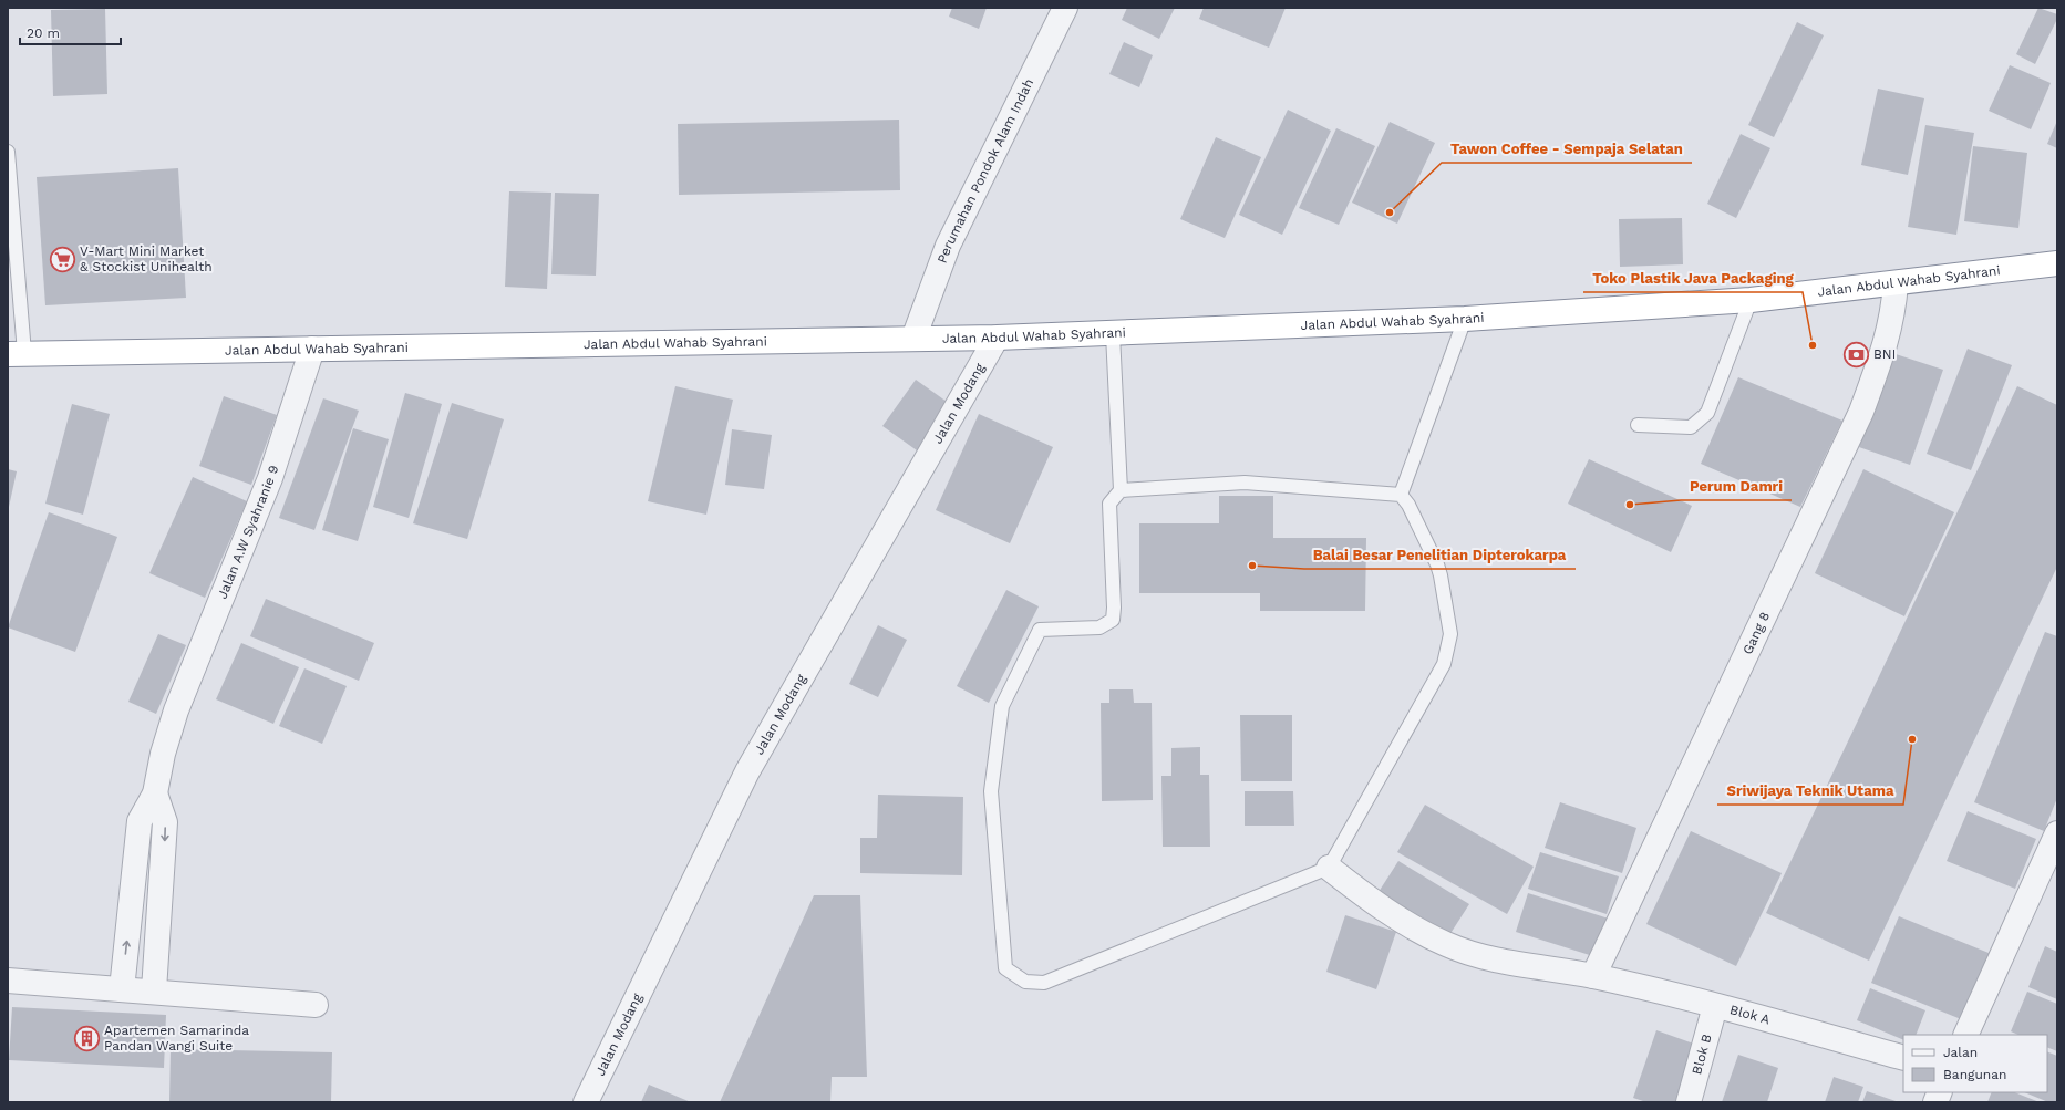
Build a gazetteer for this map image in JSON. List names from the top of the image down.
{
  "streets": {
    "highway": ["Jalan Abdul Wahab Syahrani"],
    "street": [
      "Perumahan Pondok Alam Indah",
      "Jalan Modang",
      "Jalan A.W Syahranie 9",
      "Gang 8",
      "Blok A",
      "Blok B"
    ]
  },
  "crossings": [
    ["Perumahan Pondok Alam Indah", "Jalan Abdul Wahab Syahrani"],
    ["Jalan Abdul Wahab Syahrani", "Jalan Modang"],
    ["Jalan Abdul Wahab Syahrani", "Jalan A.W Syahranie 9"],
    ["Jalan Abdul Wahab Syahrani", "Gang 8"],
    ["Gang 8", "Blok A"],
    ["Blok A", "Blok B"]
  ],
  "places": {
    "other": [
      "Tawon Coffee - Sempaja Selatan",
      "Toko Plastik Java Packaging",
      "Perum Damri",
      "Balai Besar Penelitian Dipterokarpa",
      "Sriwijaya Teknik Utama"
    ],
    "supermarket": ["V-Mart Mini Market & Stockist Unihealth"],
    "bank": ["BNI"],
    "building": ["Apartemen Samarinda Pandan Wangi Suite"]
  },
  "legend": ["Jalan", "Bangunan"],
  "scale_bar": "20 m"
}
